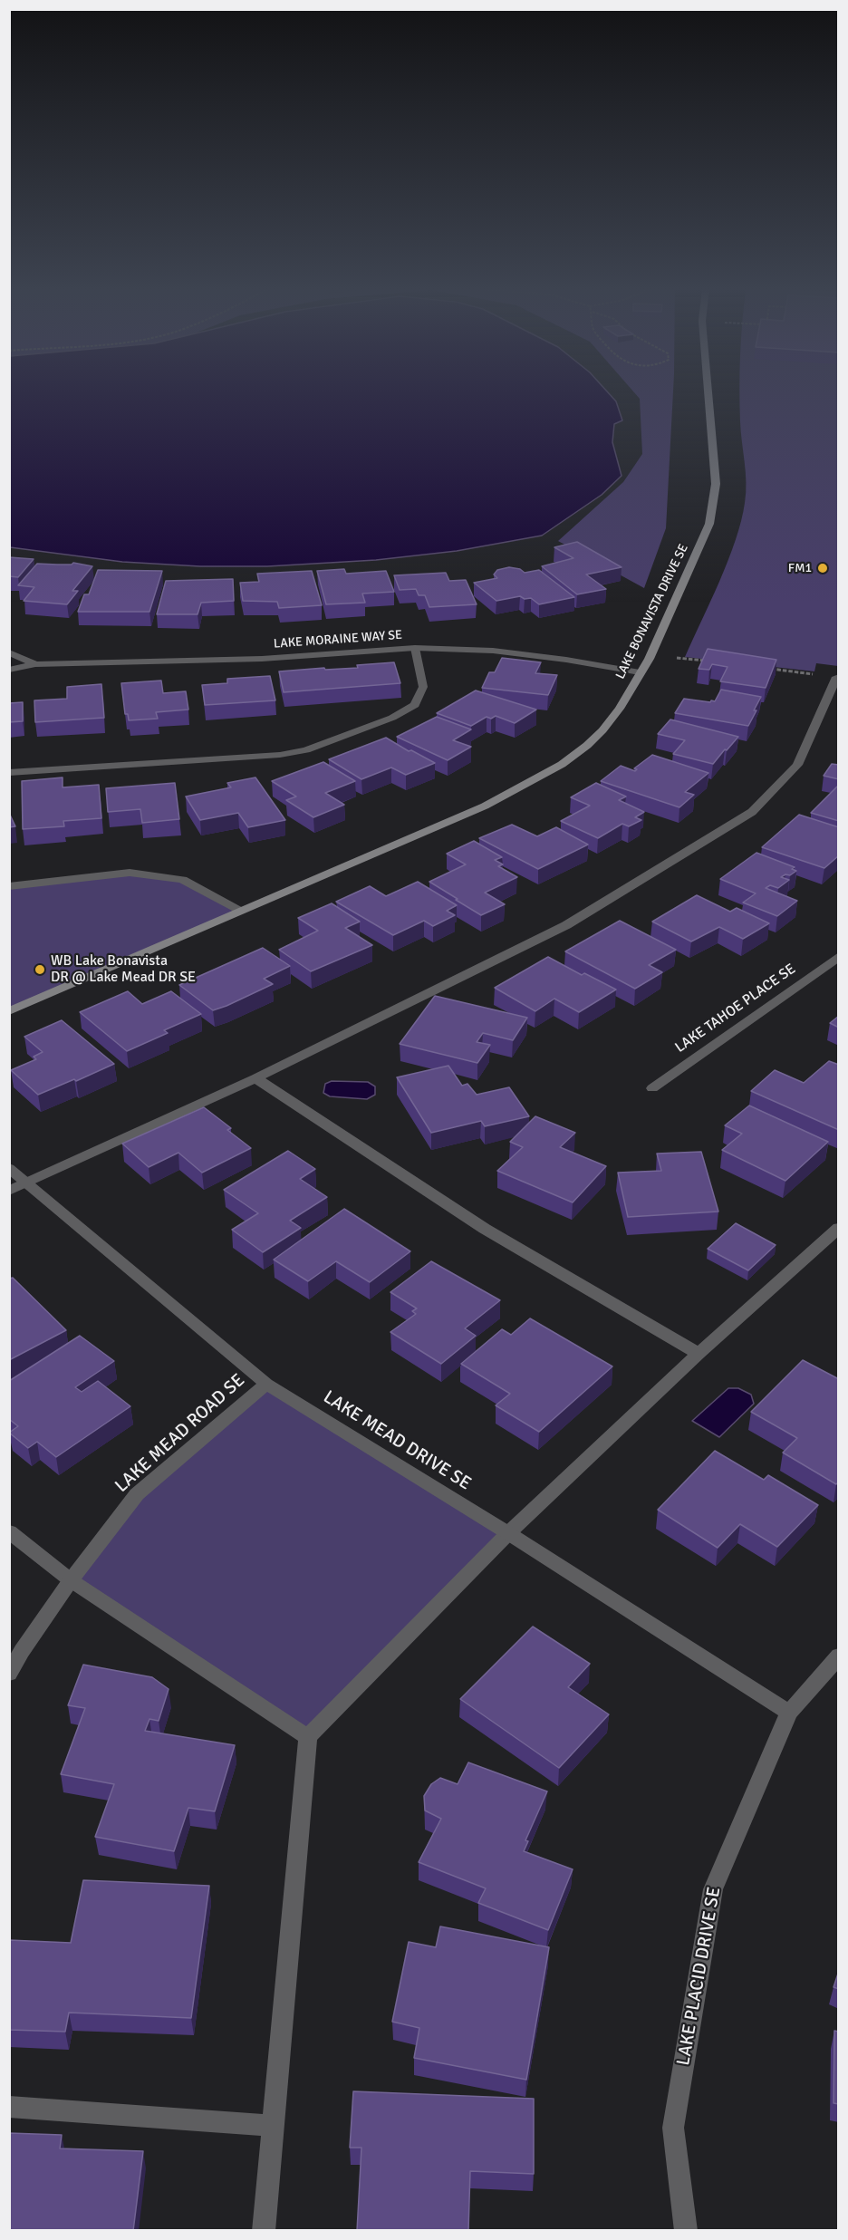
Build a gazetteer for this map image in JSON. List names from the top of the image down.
{
  "streets": {
    "street": [
      "LAKE BONAVISTA DRIVE SE",
      "LAKE MORAINE WAY SE",
      "LAKE TAHOE PLACE SE",
      "LAKE MEAD ROAD SE",
      "LAKE MEAD DRIVE SE",
      "LAKE PLACID DRIVE SE"
    ]
  },
  "crossings": [
    ["LAKE BONAVISTA DRIVE SE", "LAKE MORAINE WAY SE"],
    ["LAKE MEAD ROAD SE", "LAKE MEAD DRIVE SE"],
    ["LAKE MEAD DRIVE SE", "LAKE PLACID DRIVE SE"]
  ],
  "places": ["FM1", "WB Lake Bonavista DR @ Lake Mead DR SE"]
}
